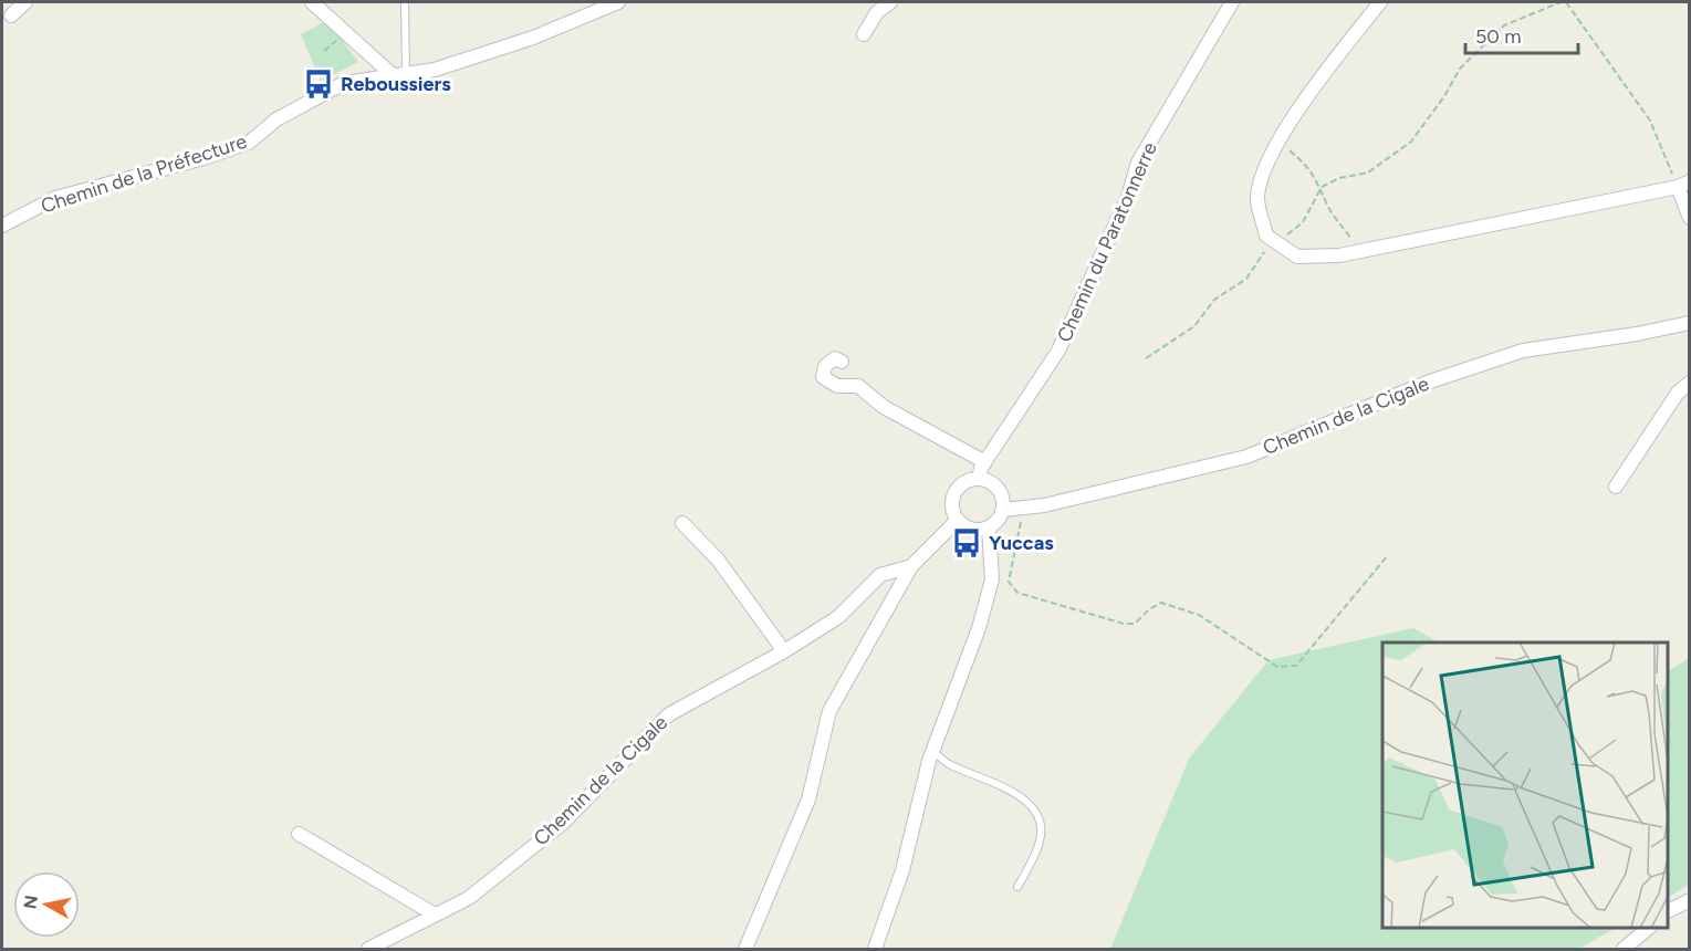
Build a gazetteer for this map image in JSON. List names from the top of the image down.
{
  "streets": {
    "street": ["Chemin de la Préfecture", "Chemin du Paratonnerre", "Chemin de la Cigale"]
  },
  "crossings": [
    ["Chemin du Paratonnerre", "Chemin de la Cigale"]
  ],
  "places": {
    "bus stop": ["Reboussiers", "Yuccas"]
  },
  "scale_bar": "50 m",
  "north": "left"
}
